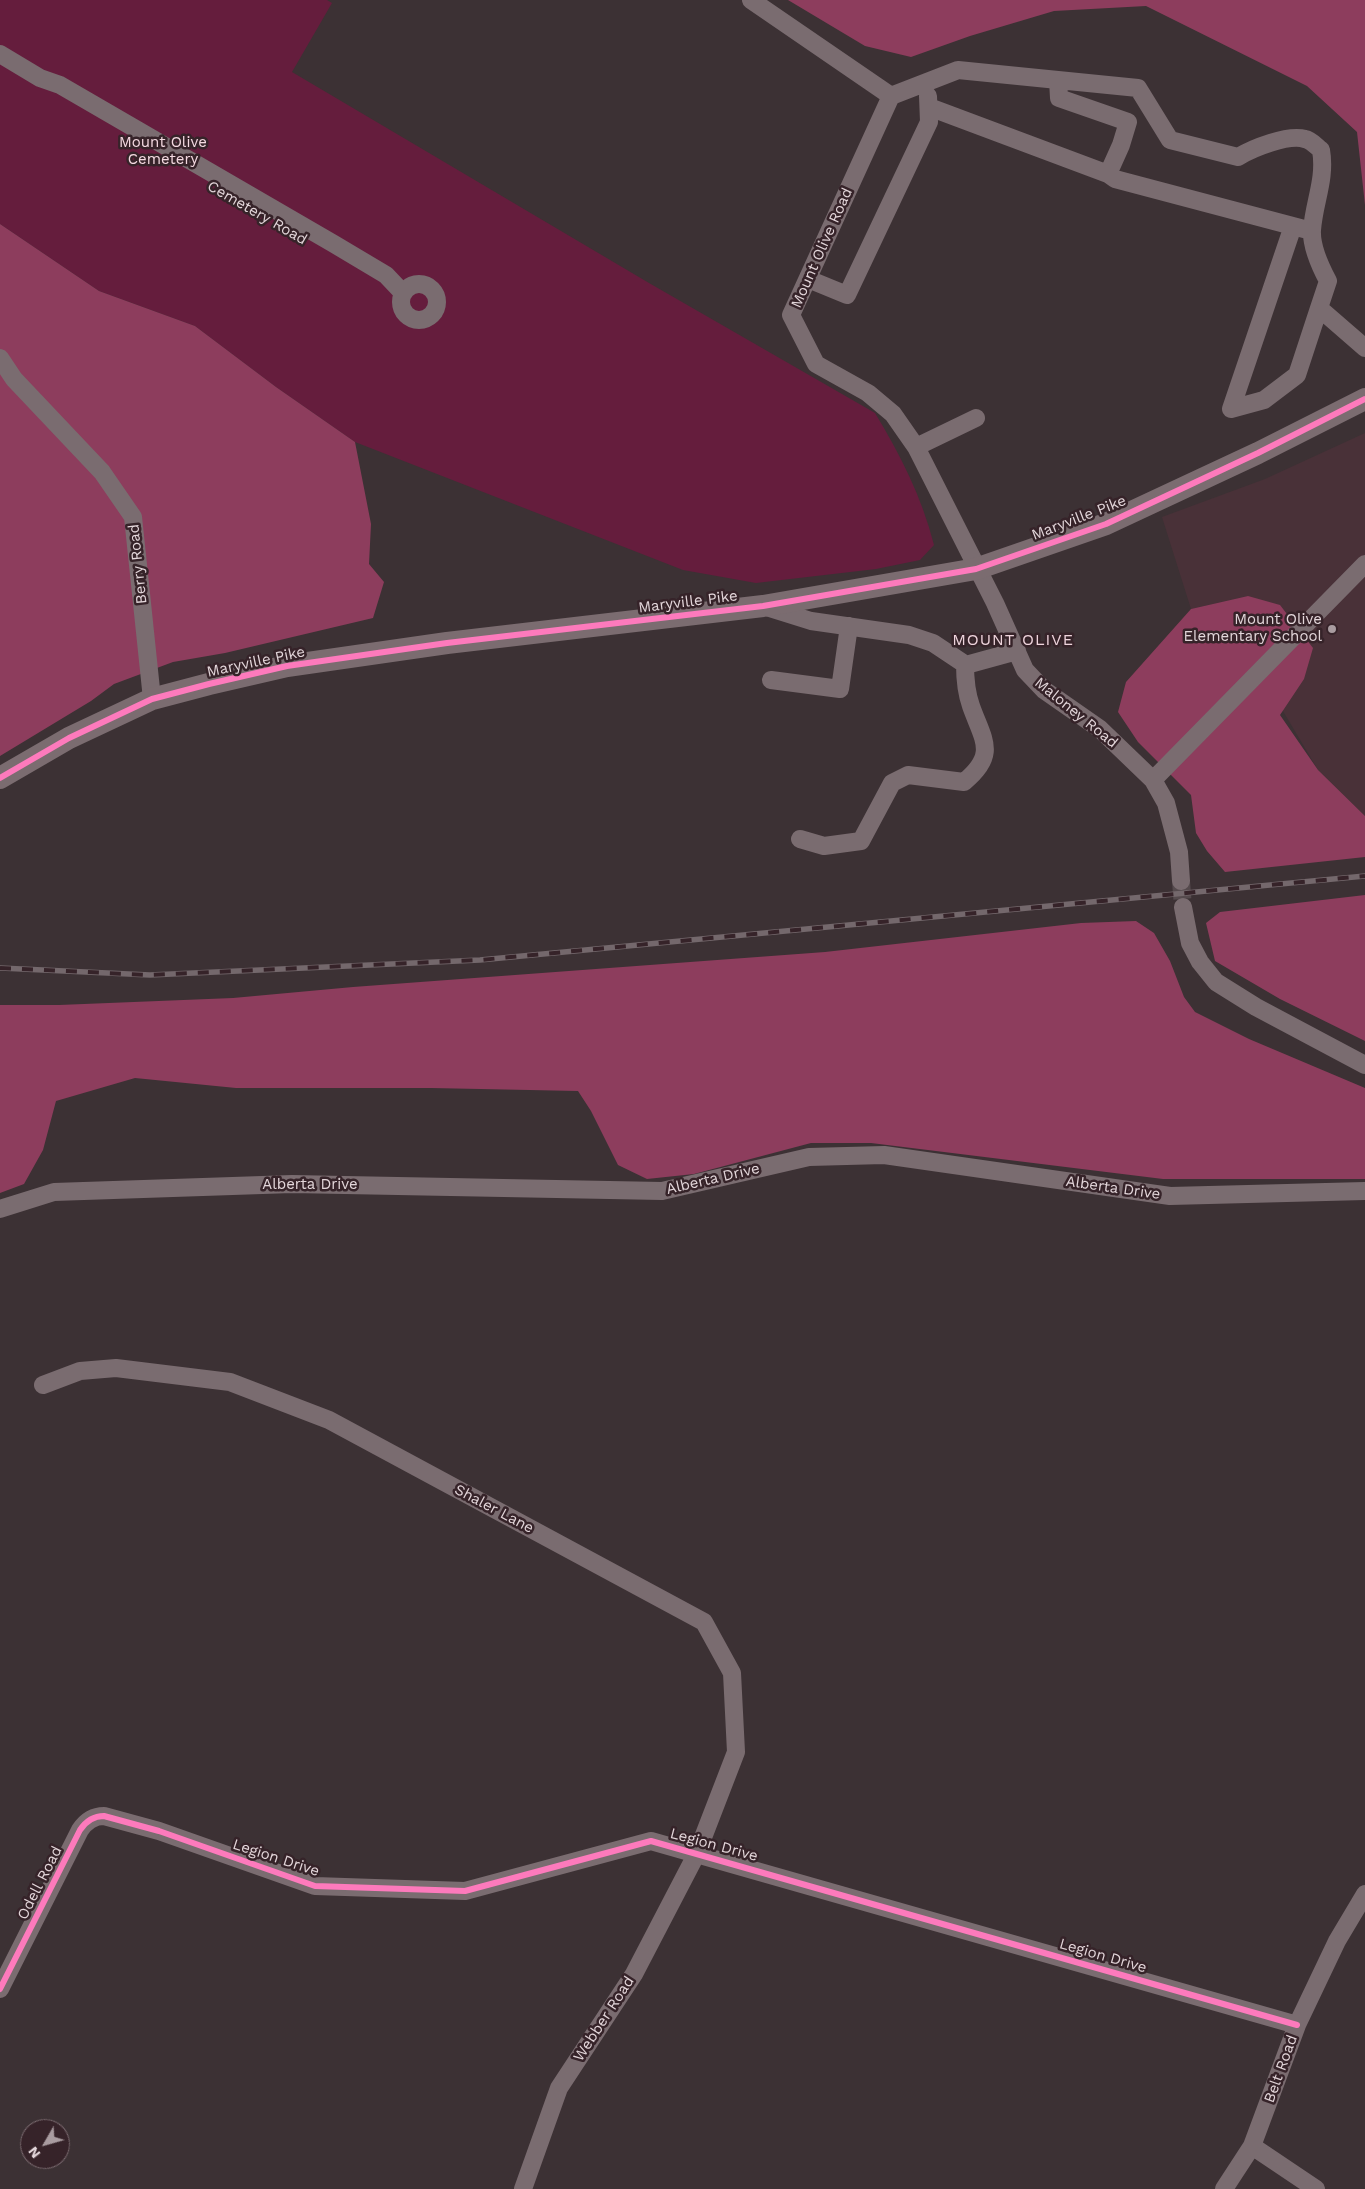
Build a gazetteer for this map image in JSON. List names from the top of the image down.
{
  "streets": {
    "main road": ["Maryville Pike"],
    "street": [
      "Cemetery Road",
      "Mount Olive Road",
      "Berry Road",
      "Maloney Road",
      "Alberta Drive",
      "Shaler Lane",
      "Legion Drive",
      "Odell Road",
      "Webber Road",
      "Belt Road"
    ]
  },
  "crossings": [
    ["Mount Olive Road", "Maryville Pike"],
    ["Mount Olive Road", "Maloney Road"],
    ["Maryville Pike", "Berry Road"],
    ["Maryville Pike", "Maloney Road"],
    ["Shaler Lane", "Legion Drive"],
    ["Shaler Lane", "Webber Road"],
    ["Legion Drive", "Odell Road"],
    ["Legion Drive", "Webber Road"],
    ["Legion Drive", "Belt Road"]
  ],
  "districts": ["MOUNT OLIVE"],
  "parks": ["Mount Olive Cemetery"],
  "places": ["Mount Olive Elementary School"],
  "north": "bottom left"
}
